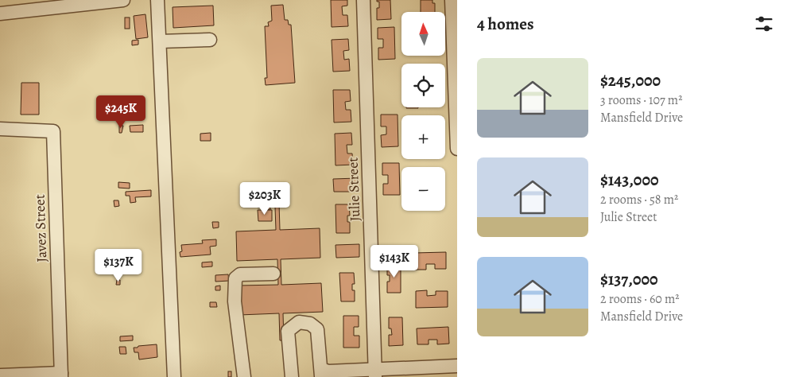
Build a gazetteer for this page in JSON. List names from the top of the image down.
{
  "streets": {
    "street": ["Julie Street", "Javez Street"]
  },
  "north": "top",
  "page": {
    "heading": "4 homes",
    "map_buttons": ["+", "−"],
    "list": [
      {
        "name": "$245,000",
        "note": "3 rooms · 107 m² · Mansfield Drive"
      },
      {
        "name": "$143,000",
        "note": "2 rooms · 58 m² · Julie Street"
      },
      {
        "name": "$137,000",
        "note": "2 rooms · 60 m² · Mansfield Drive"
      }
    ],
    "price": [
      "$245K",
      "$203K",
      "$143K",
      "$137K"
    ]
  }
}
